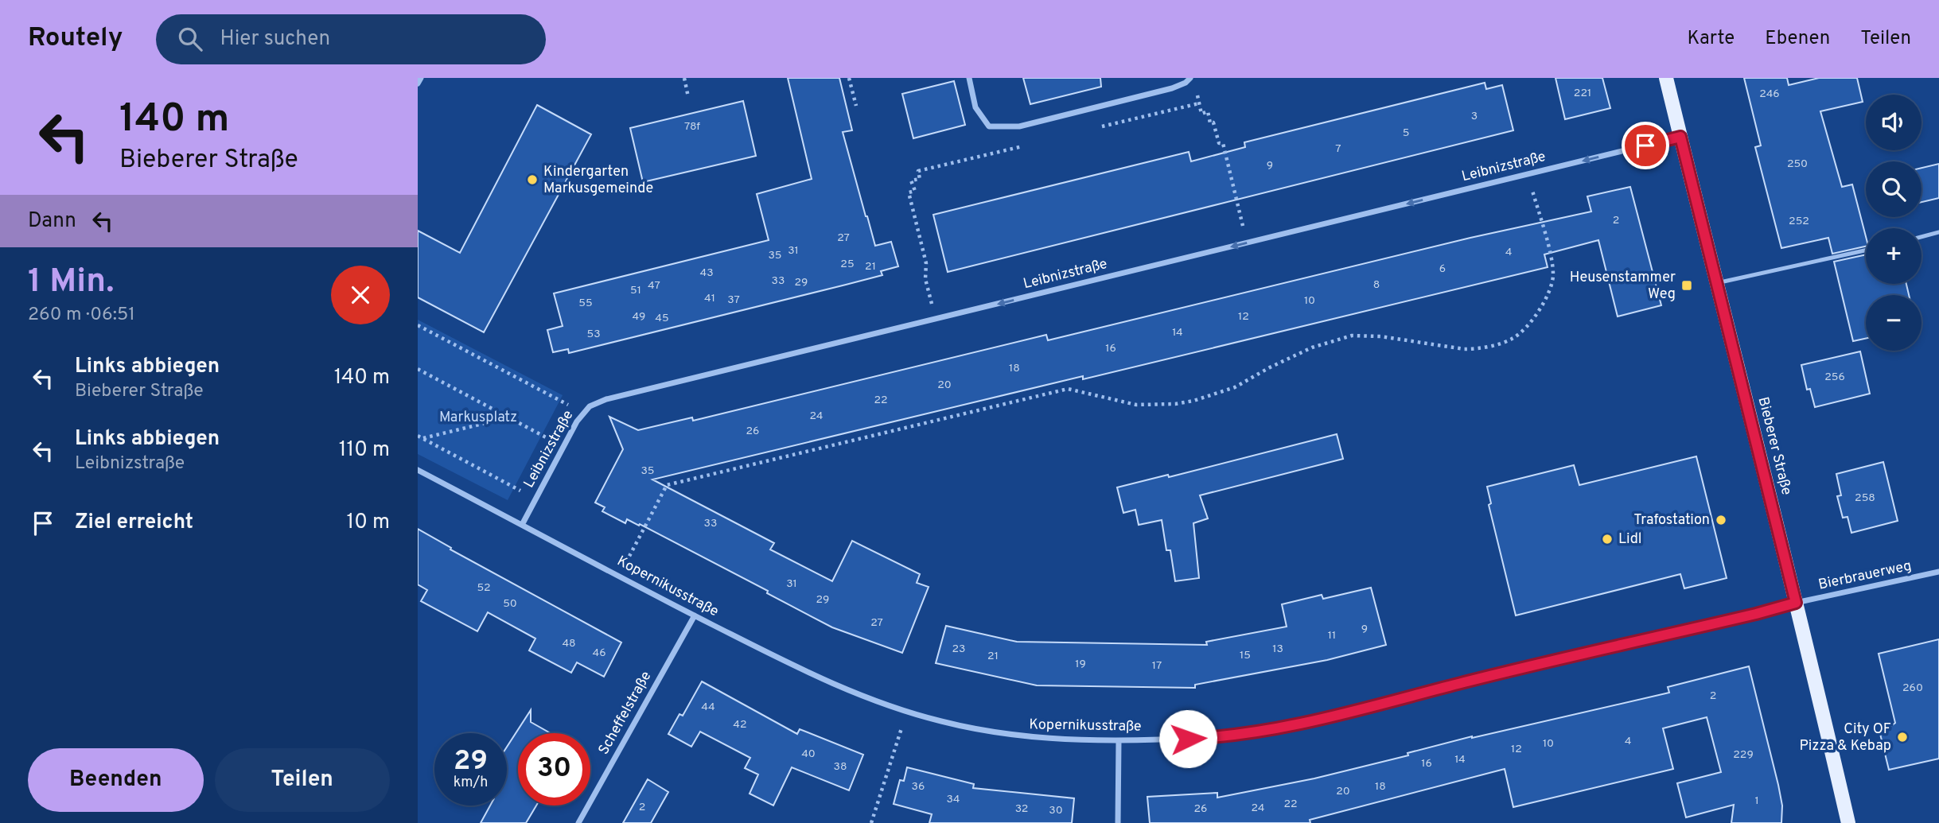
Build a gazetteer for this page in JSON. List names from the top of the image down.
{
  "streets": {
    "main road": ["Bieberer Straße"],
    "street": [
      "Leibnizstraße",
      "Bierbrauerweg",
      "Kopernikusstraße",
      "Scheffelstraße"
    ]
  },
  "crossings": [
    ["Leibnizstraße", "Bieberer Straße"],
    ["Leibnizstraße", "Kopernikusstraße"],
    ["Bieberer Straße", "Bierbrauerweg"],
    ["Bieberer Straße", "Kopernikusstraße"],
    ["Bierbrauerweg", "Kopernikusstraße"],
    ["Kopernikusstraße", "Scheffelstraße"]
  ],
  "one_way": ["Leibnizstraße"],
  "parks": ["Markusplatz"],
  "places": {
    "other": [
      "Kindergarten Markusgemeinde",
      "Trafostation",
      "Lidl",
      "City OF Pizza & Kebap"
    ],
    "transit": ["Heusenstammer Weg"]
  },
  "house_numbers": [
    "221",
    "246",
    "3",
    "78f",
    "5",
    "7",
    "250",
    "9",
    "2",
    "252",
    "27",
    "31",
    "4",
    "35",
    "25",
    "21",
    "6",
    "43",
    "33",
    "29",
    "8",
    "47",
    "51",
    "41",
    "37",
    "10",
    "55",
    "49",
    "12",
    "45",
    "14",
    "53",
    "16",
    "18",
    "256",
    "20",
    "22",
    "24",
    "26",
    "35",
    "258",
    "33",
    "31",
    "52",
    "29",
    "50",
    "27",
    "9",
    "11",
    "48",
    "23",
    "13",
    "46",
    "15",
    "21",
    "19",
    "17",
    "260",
    "2",
    "44",
    "42",
    "4",
    "10",
    "12",
    "40",
    "229",
    "14",
    "16",
    "38",
    "36",
    "18",
    "20",
    "34",
    "1",
    "22",
    "2",
    "24",
    "32",
    "26",
    "30"
  ],
  "page": {
    "header": "Routely",
    "search": "Hier suchen",
    "nav": ["Karte", "Ebenen", "Teilen"],
    "turn": ["140 m", "Bieberer Straße"],
    "map_buttons": ["+", "−"],
    "then": "Dann",
    "heading": ["1 Min.", "260 m · 06:51"],
    "list": [
      {
        "name": "Links abbiegen",
        "note": "Bieberer Straße",
        "value": "140 m"
      },
      {
        "name": "Links abbiegen",
        "note": "Leibnizstraße",
        "value": "110 m"
      },
      {
        "name": "Ziel erreicht",
        "value": "10 m"
      }
    ],
    "speed": "29 km/h",
    "limit": "30",
    "buttons": ["Beenden", "Teilen"]
  }
}
